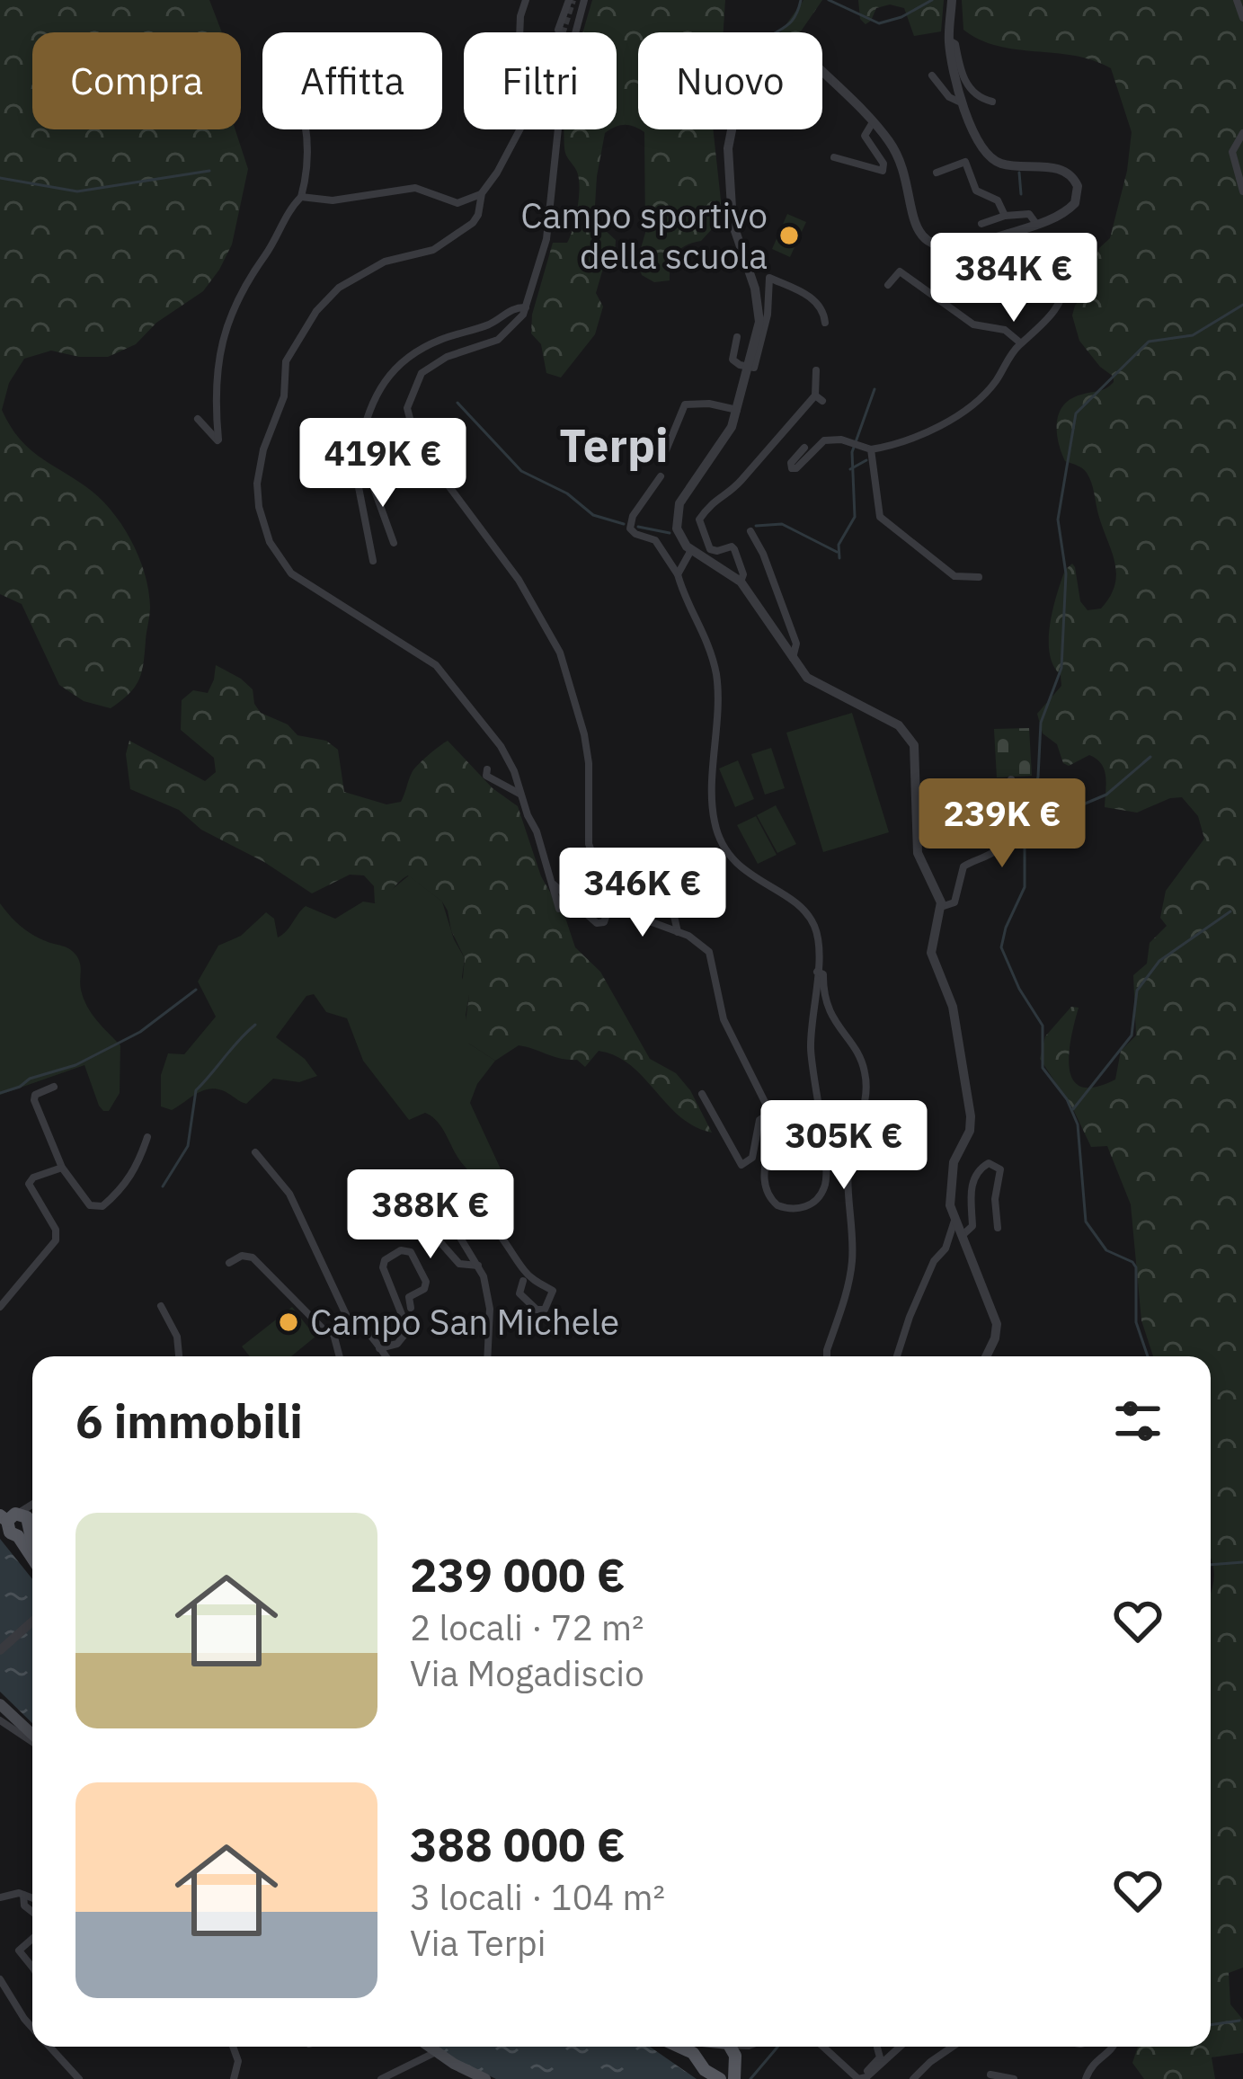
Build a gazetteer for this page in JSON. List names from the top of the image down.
{
  "districts": ["Terpi"],
  "places": ["Campo sportivo della scuola", "Campo San Michele"],
  "page": {
    "chip": [
      "Compra",
      "Affitta",
      "Filtri",
      "Nuovo"
    ],
    "price": [
      "384K €",
      "419K €",
      "239K €",
      "346K €",
      "305K €",
      "388K €"
    ],
    "heading": "6 immobili",
    "list": [
      {
        "name": "239 000 €",
        "note": "2 locali · 72 m² · Via Mogadiscio"
      },
      {
        "name": "388 000 €",
        "note": "3 locali · 104 m² · Via Terpi"
      }
    ]
  }
}
